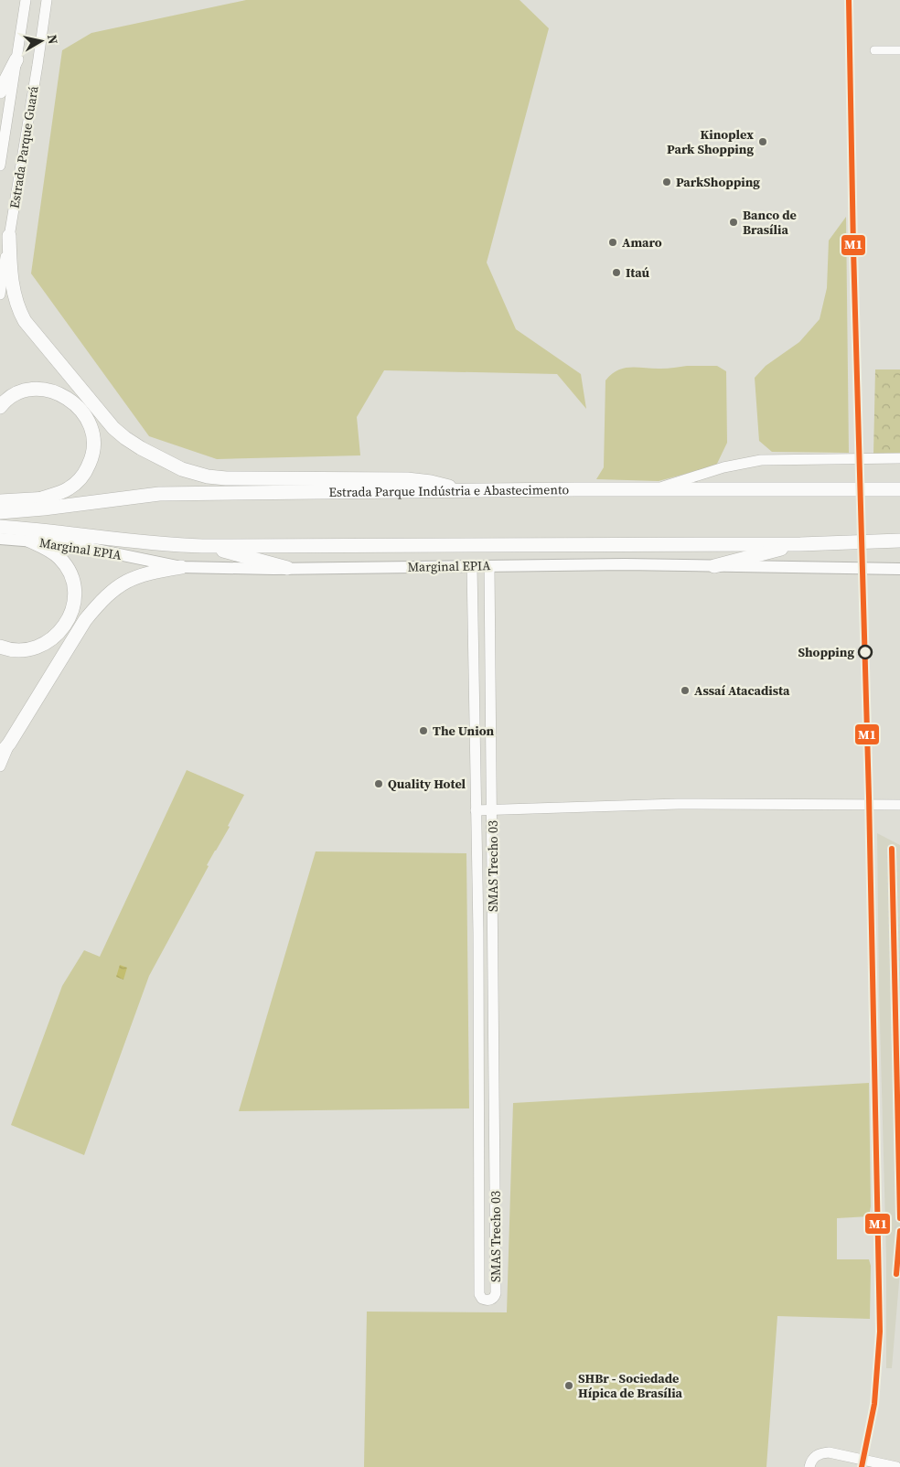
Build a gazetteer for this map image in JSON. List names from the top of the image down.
{
  "streets": {
    "highway": ["Estrada Parque Indústria e Abastecimento"],
    "main road": ["Marginal EPIA"],
    "street": ["Estrada Parque Guará", "SMAS Trecho 03"]
  },
  "crossings": [
    ["Marginal EPIA", "SMAS Trecho 03"]
  ],
  "places": [
    "Kinoplex Park Shopping",
    "ParkShopping",
    "Banco de Brasília",
    "Amaro",
    "Itaú",
    "Shopping",
    "Assaí Atacadista",
    "The Union",
    "Quality Hotel",
    "SHBr - Sociedade Hípica de Brasília"
  ],
  "lines": ["transit line M1"],
  "north": "right"
}
